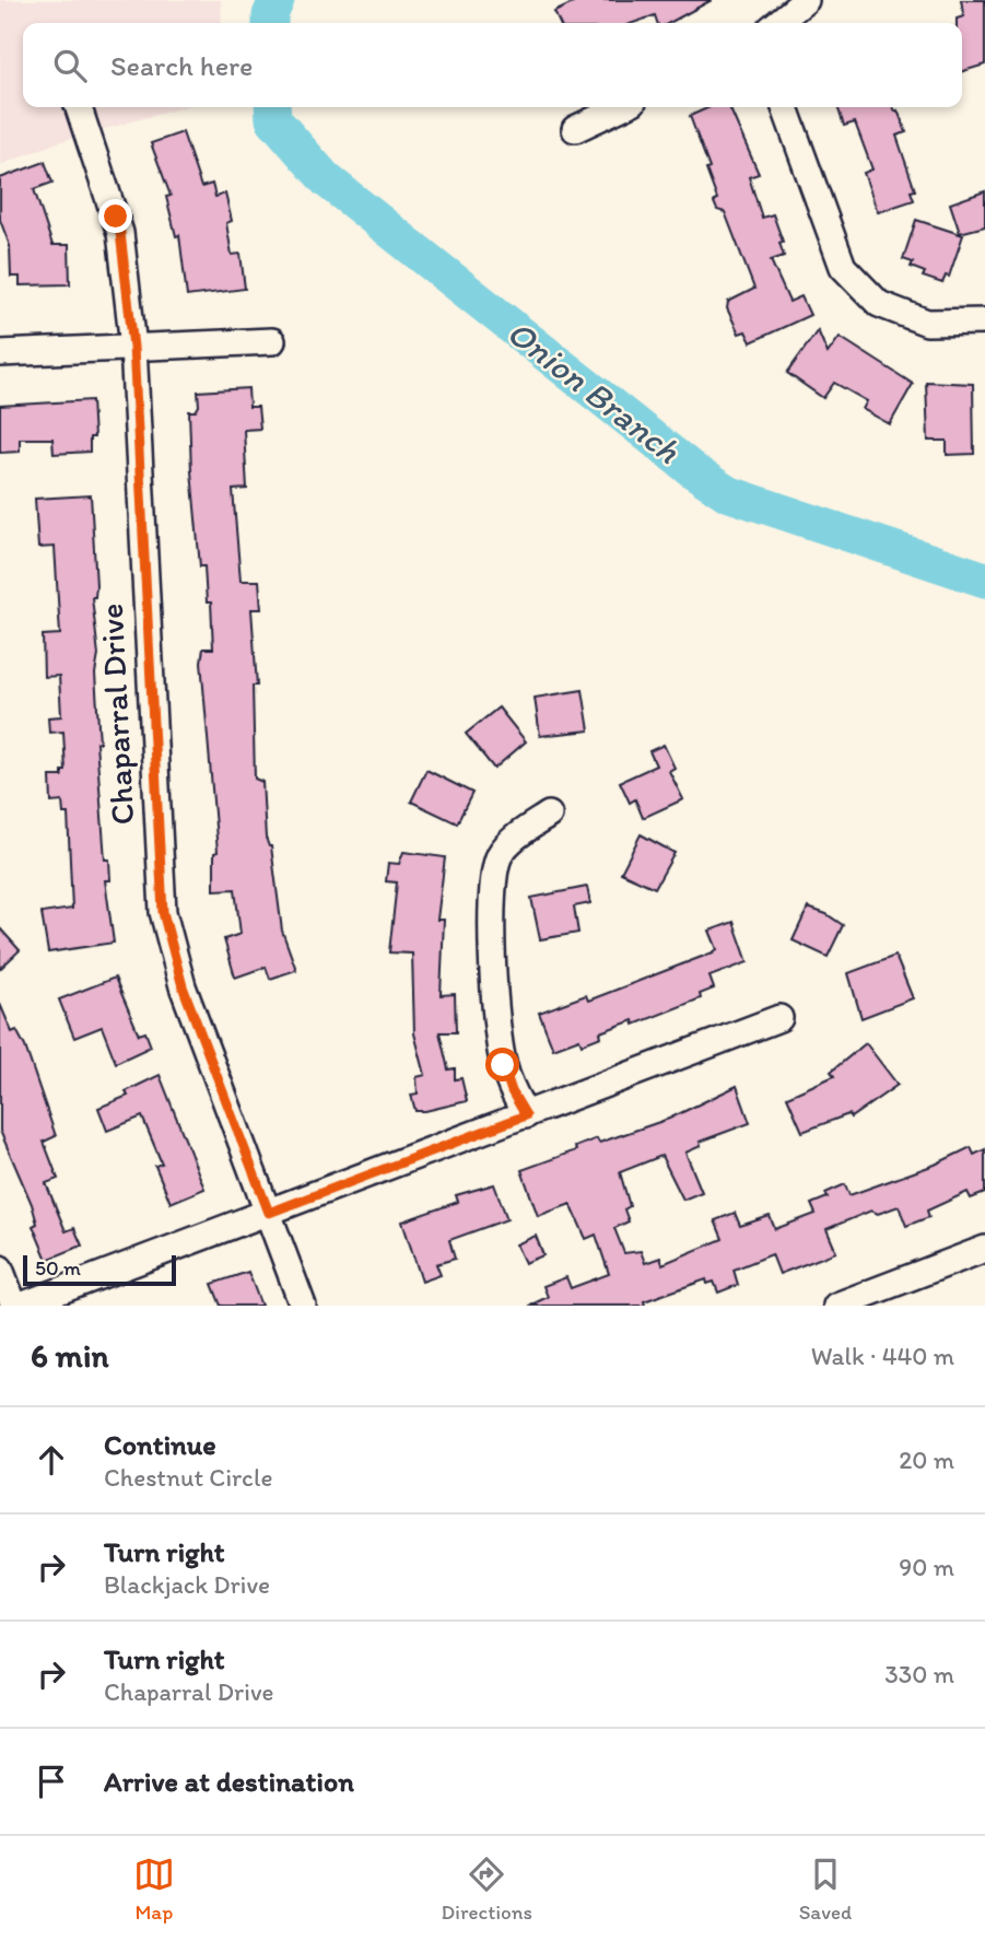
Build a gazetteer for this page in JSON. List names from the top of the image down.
{
  "streets": {
    "street": ["Chaparral Drive"]
  },
  "water": ["Onion Branch"],
  "scale_bar": "50 m",
  "page": {
    "search": "Search here",
    "scale": "50 m",
    "heading": ["6 min", "Walk · 440 m"],
    "list": [
      ["Continue", "Chestnut Circle", "20 m"],
      ["Turn right", "Blackjack Drive", "90 m"],
      ["Turn right", "Chaparral Drive", "330 m"],
      "Arrive at destination"
    ],
    "nav": ["Map", "Directions", "Saved"]
  }
}
